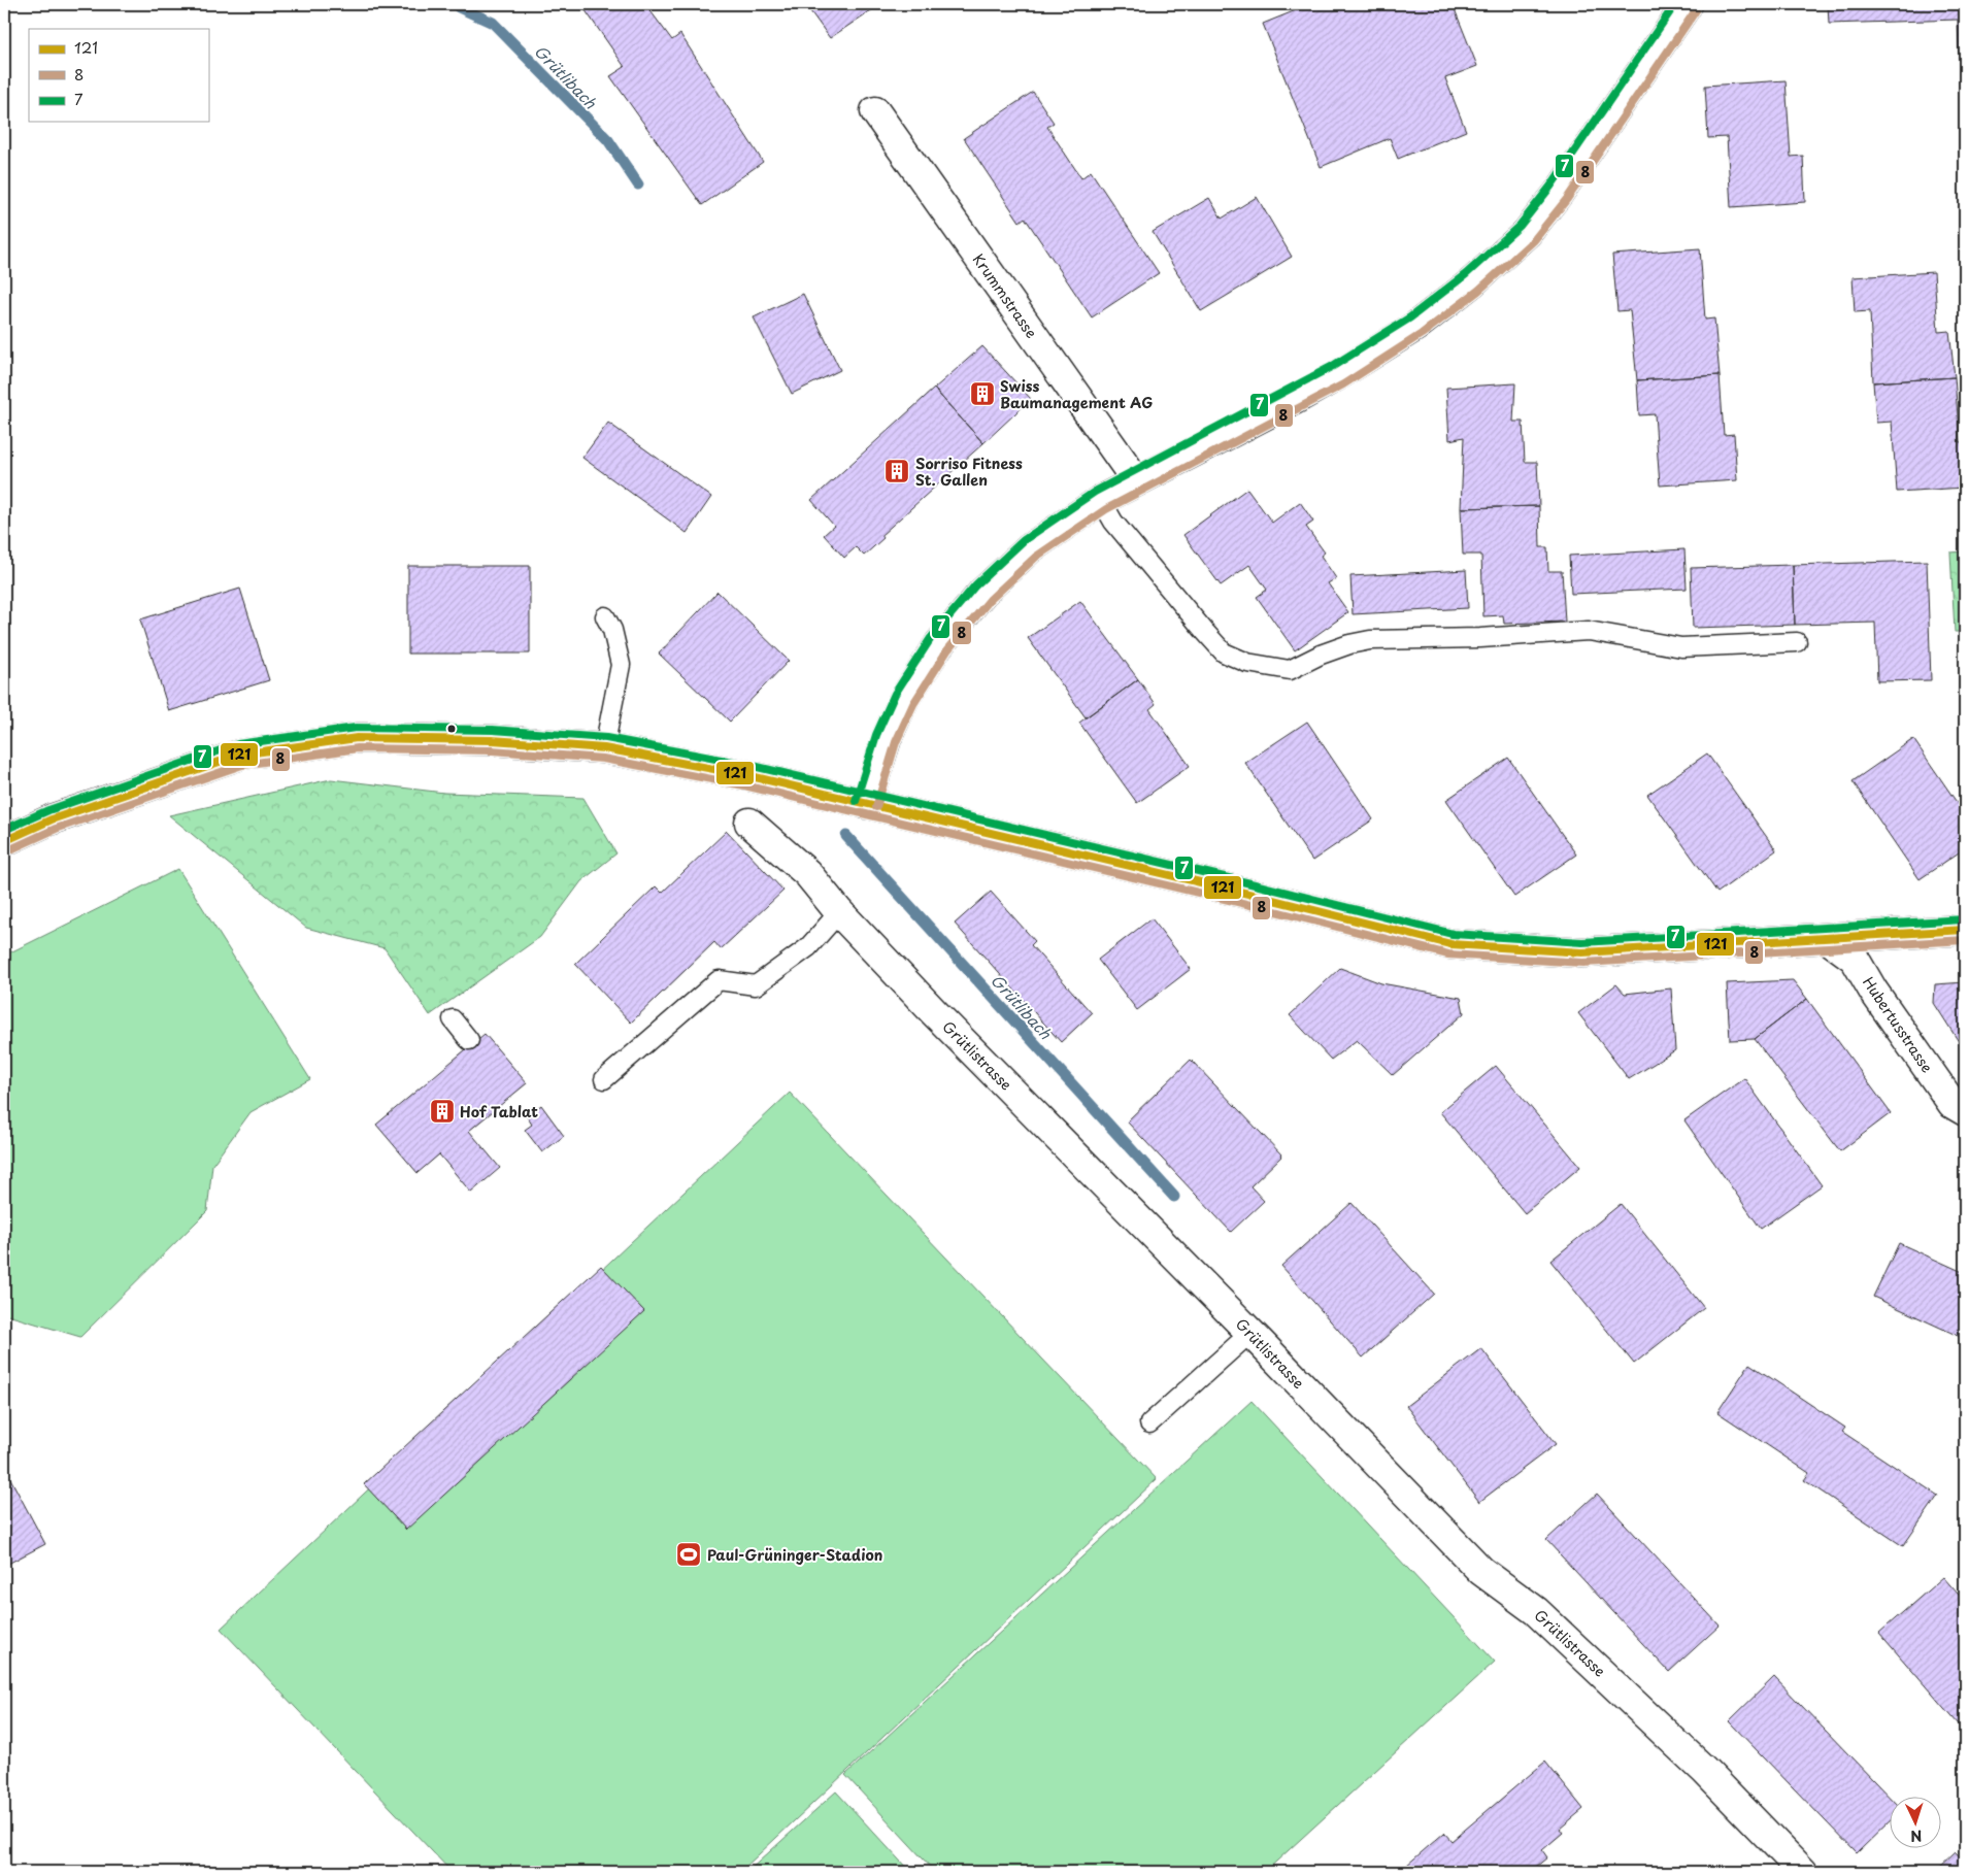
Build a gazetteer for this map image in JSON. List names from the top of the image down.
{
  "streets": {
    "street": ["Krummstrasse", "Hubertusstrasse", "Grütlistrasse"]
  },
  "water": ["Grütlibach"],
  "places": {
    "building": ["Swiss Baumanagement AG", "Sorriso Fitness St. Gallen", "Hof Tablat"],
    "sports": ["Paul-Grüninger-Stadion"]
  },
  "lines": ["transit line 7", "transit line 8", "transit line 121"],
  "legend": ["121", "8", "7"],
  "north": "bottom"
}
